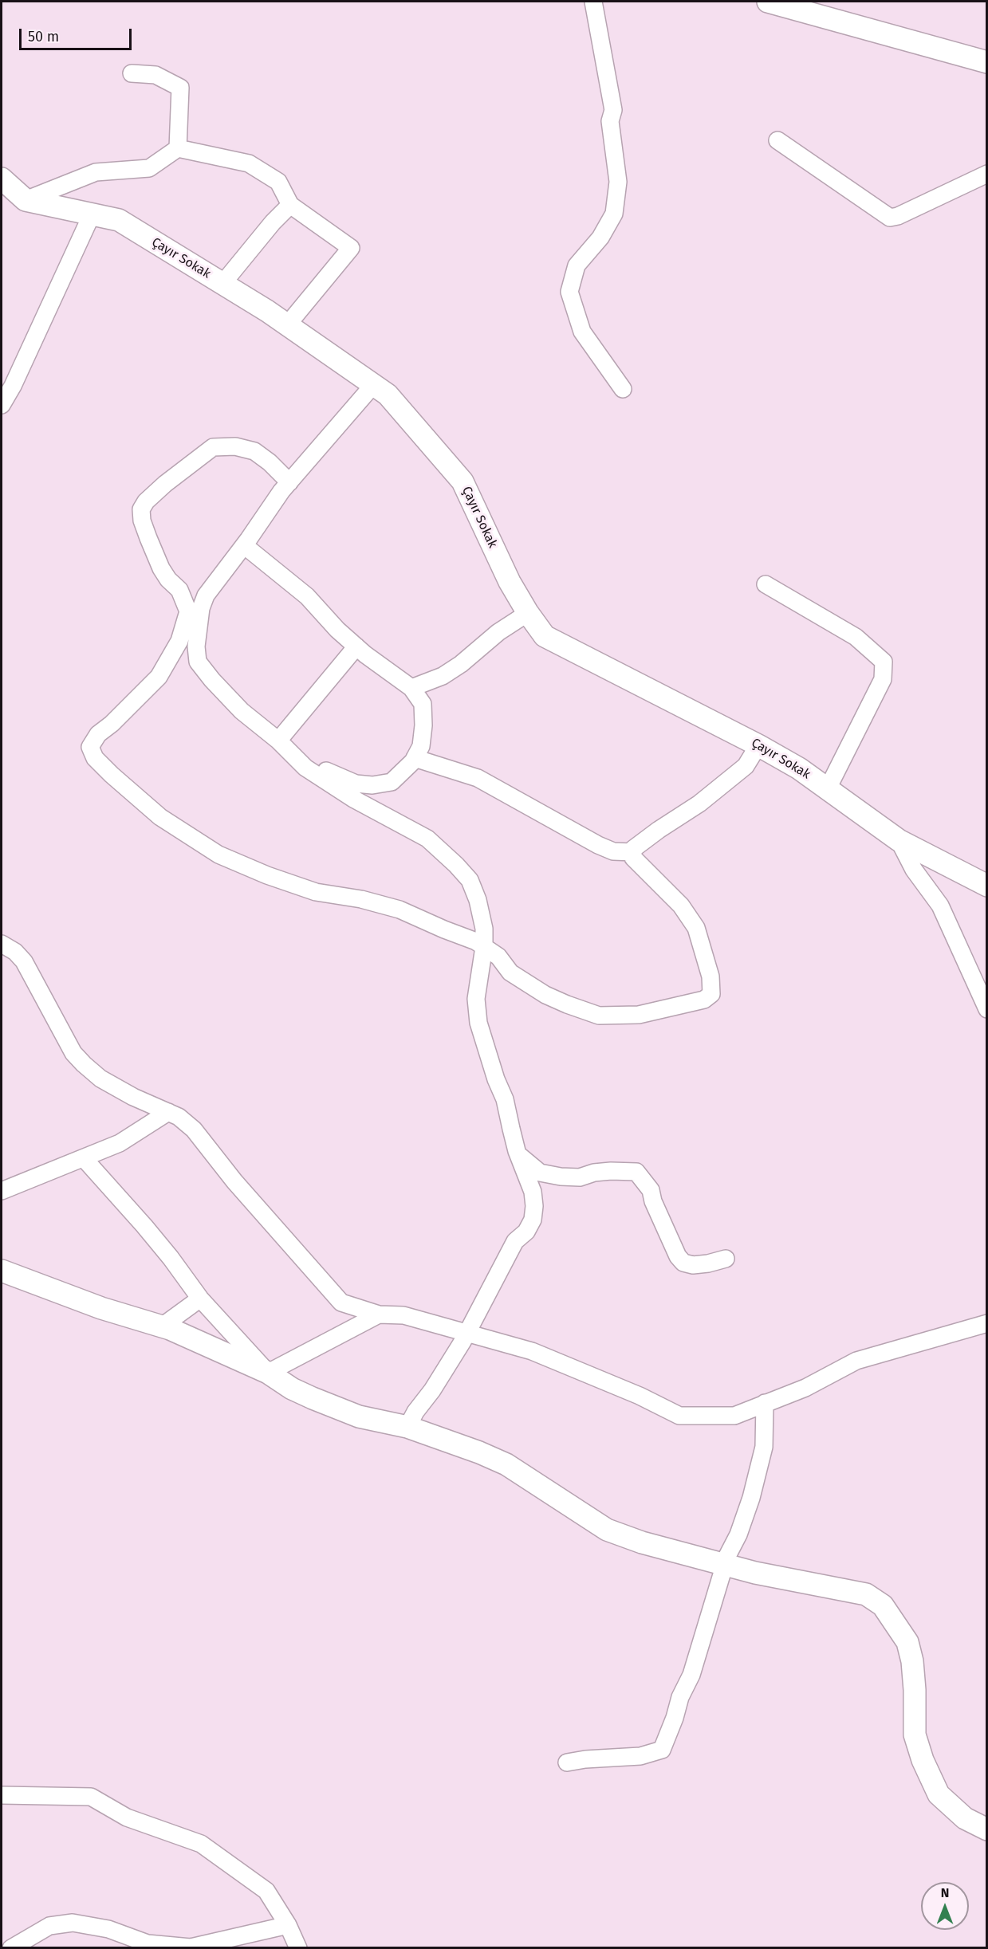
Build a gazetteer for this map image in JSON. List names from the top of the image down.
{
  "streets": {
    "street": ["Çayır Sokak"]
  },
  "scale_bar": "50 m",
  "north": "top"
}
